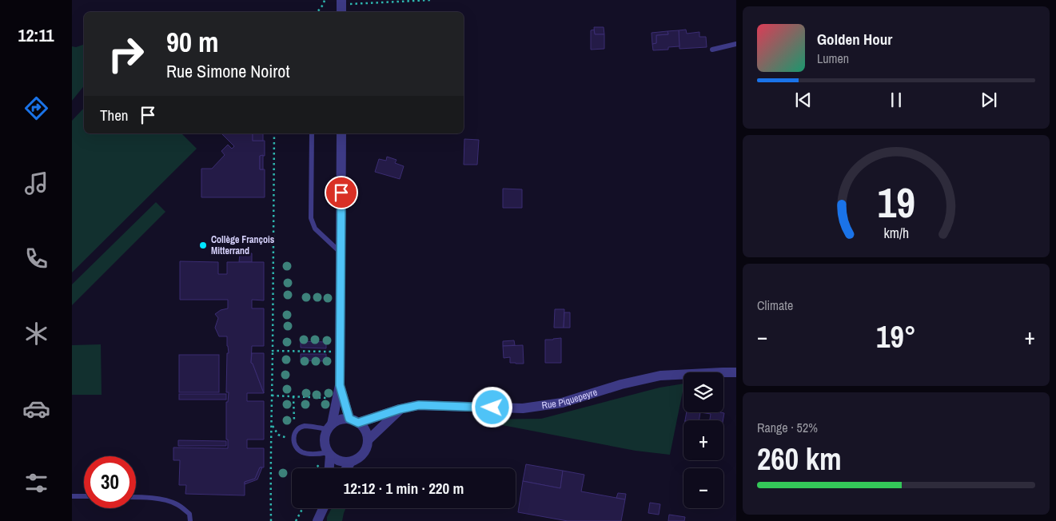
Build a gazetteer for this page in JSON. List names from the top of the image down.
{
  "streets": {
    "street": ["Rue Piquepeyre"]
  },
  "places": ["Collège François Mitterrand"],
  "page": {
    "tabs": "12:11",
    "turn": ["90 m", "Rue Simone Noirot"],
    "song": ["Golden Hour", "Lumen"],
    "then": "Then",
    "tile": [
      "Climate",
      ["Range · 52%", "260 km"]
    ],
    "heat": ["−", "19°", "+"],
    "map_buttons": ["+", "−"],
    "limit": "30",
    "trip": "12:12 · 1 min · 220 m",
    "gauge": ["19", "km/h"]
  }
}
